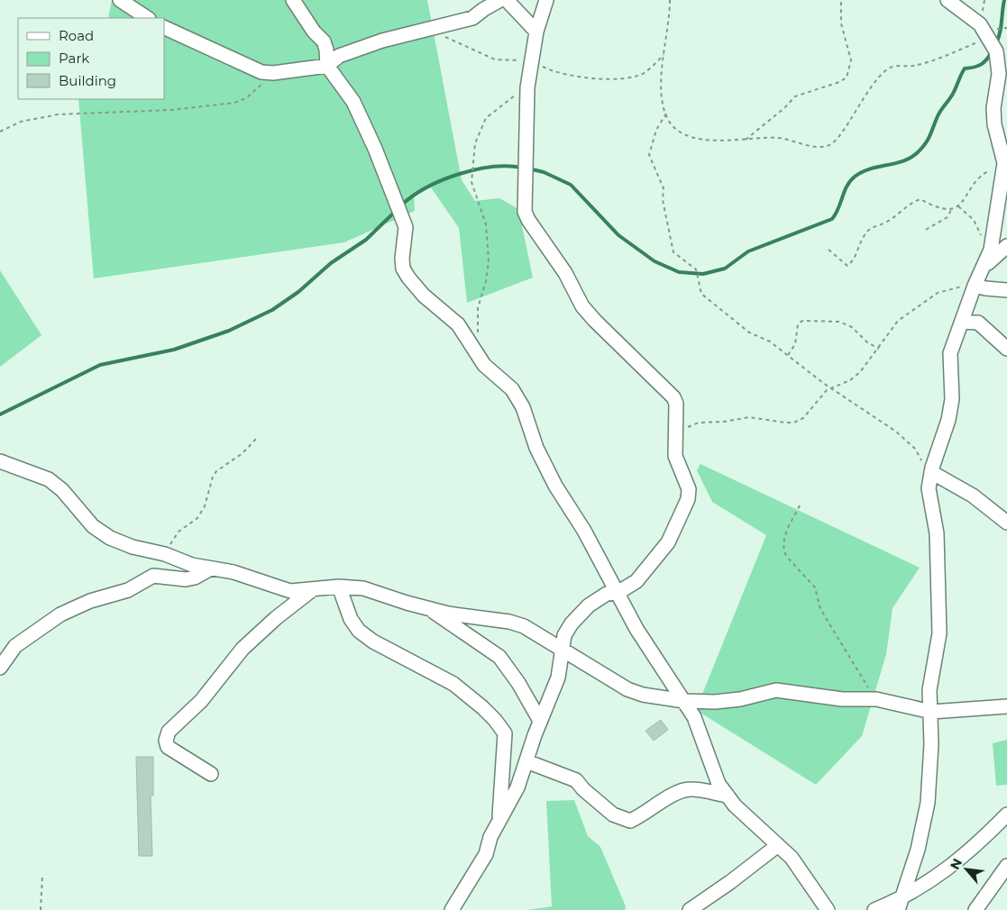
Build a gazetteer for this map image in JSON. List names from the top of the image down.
{
  "legend": ["Road", "Park", "Building"],
  "north": "top left"
}
